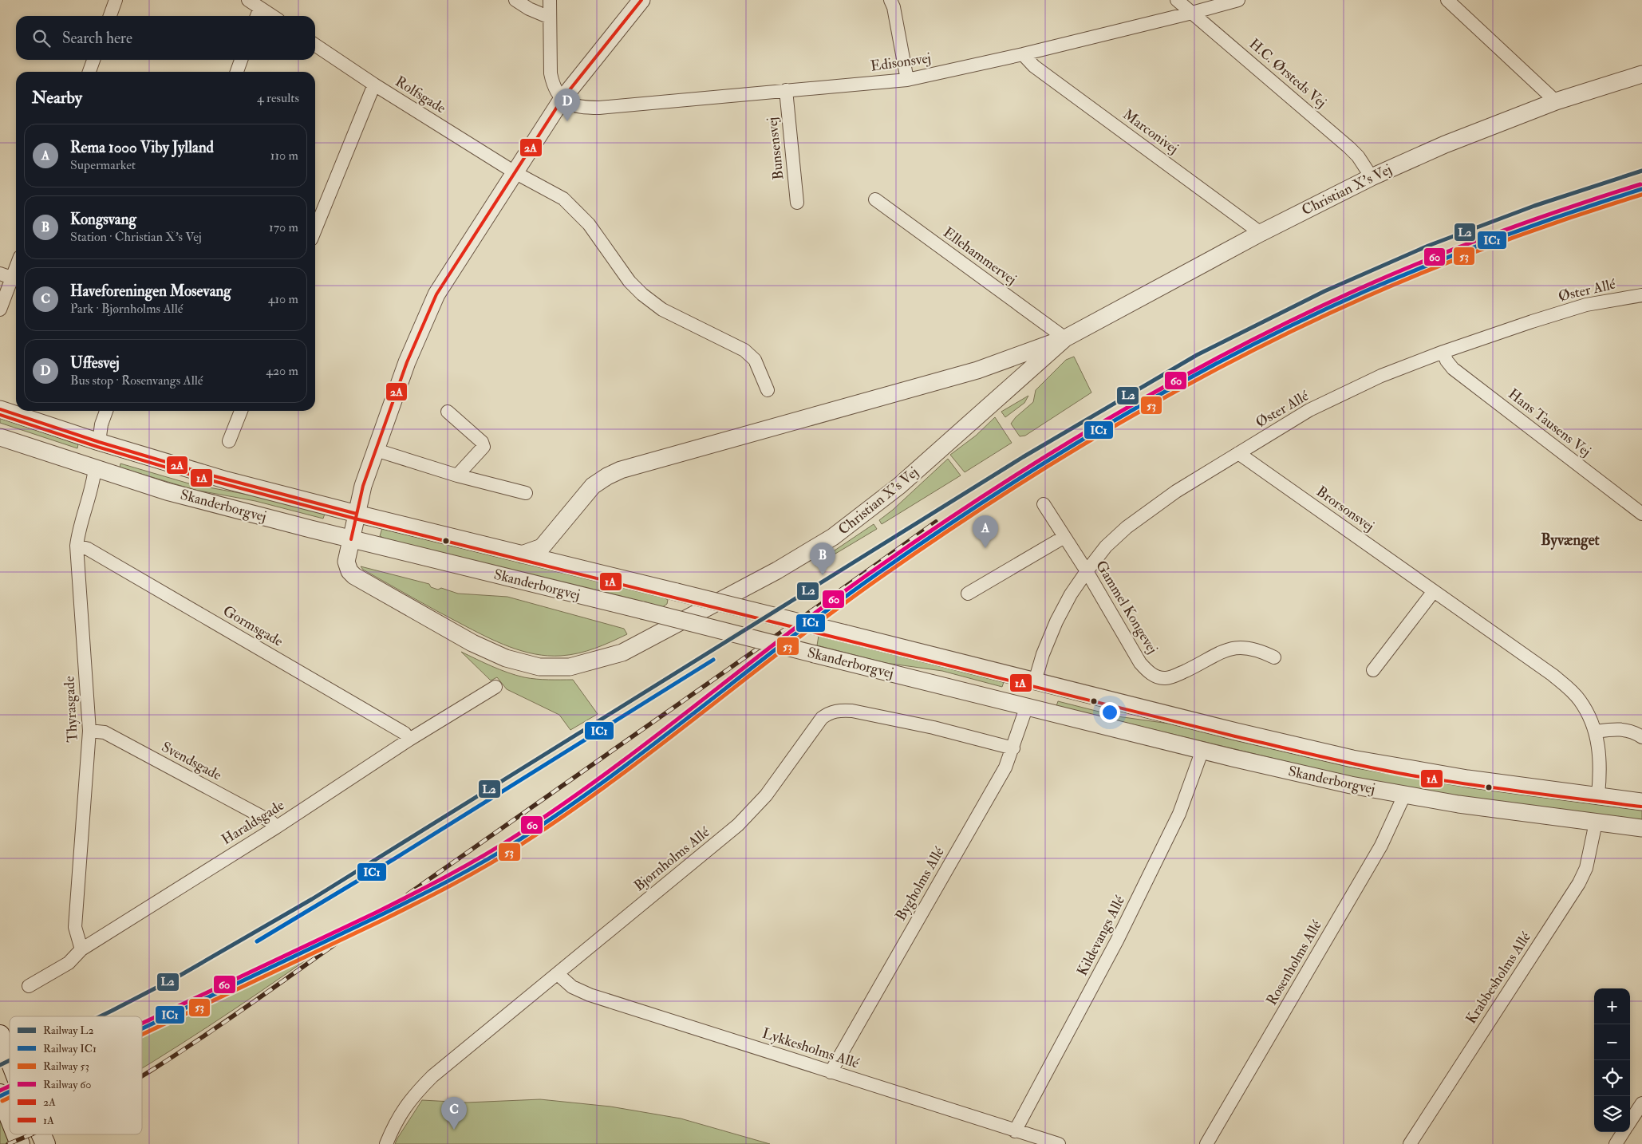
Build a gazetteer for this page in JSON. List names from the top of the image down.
{
  "streets": {
    "street": [
      "Edisonsvej",
      "H.C. Ørsteds Vej",
      "Rolfsgade",
      "Marconivej",
      "Bunsensvej",
      "Christian X's Vej",
      "Ellehammervej",
      "Øster Allé",
      "Hans Tausens Vej",
      "Skanderborgvej",
      "Brorsonsvej",
      "Gammel Kongevej",
      "Gormsgade",
      "Thyrasgade",
      "Svendsgade",
      "Haraldsgade",
      "Bjørnholms Allé",
      "Bygholms Allé",
      "Kildevangs Allé",
      "Rosenholms Allé",
      "Krabbesholms Allé",
      "Lykkesholms Allé"
    ]
  },
  "crossings": [
    ["Edisonsvej", "H.C. Ørsteds Vej"],
    ["Edisonsvej", "Marconivej"],
    ["Edisonsvej", "Bunsensvej"],
    ["Edisonsvej", "Christian X's Vej"],
    ["H.C. Ørsteds Vej", "Christian X's Vej"],
    ["Rolfsgade", "Christian X's Vej"],
    ["Marconivej", "Christian X's Vej"],
    ["Christian X's Vej", "Ellehammervej"],
    ["Christian X's Vej", "Skanderborgvej"],
    ["Øster Allé", "Hans Tausens Vej"],
    ["Øster Allé", "Skanderborgvej"],
    ["Øster Allé", "Brorsonsvej"],
    ["Øster Allé", "Gammel Kongevej"],
    ["Skanderborgvej", "Brorsonsvej"],
    ["Skanderborgvej", "Thyrasgade"],
    ["Skanderborgvej", "Bygholms Allé"],
    ["Skanderborgvej", "Kildevangs Allé"],
    ["Skanderborgvej", "Rosenholms Allé"],
    ["Skanderborgvej", "Krabbesholms Allé"],
    ["Gormsgade", "Thyrasgade"],
    ["Gormsgade", "Haraldsgade"],
    ["Thyrasgade", "Svendsgade"],
    ["Thyrasgade", "Haraldsgade"],
    ["Svendsgade", "Haraldsgade"],
    ["Bjørnholms Allé", "Bygholms Allé"],
    ["Bjørnholms Allé", "Lykkesholms Allé"],
    ["Bygholms Allé", "Lykkesholms Allé"],
    ["Kildevangs Allé", "Lykkesholms Allé"]
  ],
  "districts": ["Byvænget"],
  "lines": [
    "transit line 2A",
    "rail line L2",
    "rail line 60",
    "rail line IC1",
    "rail line 53",
    "transit line 1A"
  ],
  "legend": [
    "Railway L2",
    "Railway IC1",
    "Railway 53",
    "Railway 60",
    "2A",
    "1A"
  ],
  "page": {
    "search": "Search here",
    "heading": ["Nearby", "4 results"],
    "pins": [
      "D",
      "A",
      "B",
      "C"
    ],
    "list": [
      {
        "mark": "A",
        "name": "Rema 1000 Viby Jylland",
        "note": "Supermarket",
        "value": "110 m"
      },
      {
        "mark": "B",
        "name": "Kongsvang",
        "note": "Station · Christian X's Vej",
        "value": "170 m"
      },
      {
        "mark": "C",
        "name": "Haveforeningen Mosevang",
        "note": "Park · Bjørnholms Allé",
        "value": "410 m"
      },
      {
        "mark": "D",
        "name": "Uffesvej",
        "note": "Bus stop · Rosenvangs Allé",
        "value": "420 m"
      }
    ],
    "map_buttons": ["+", "−"]
  }
}
